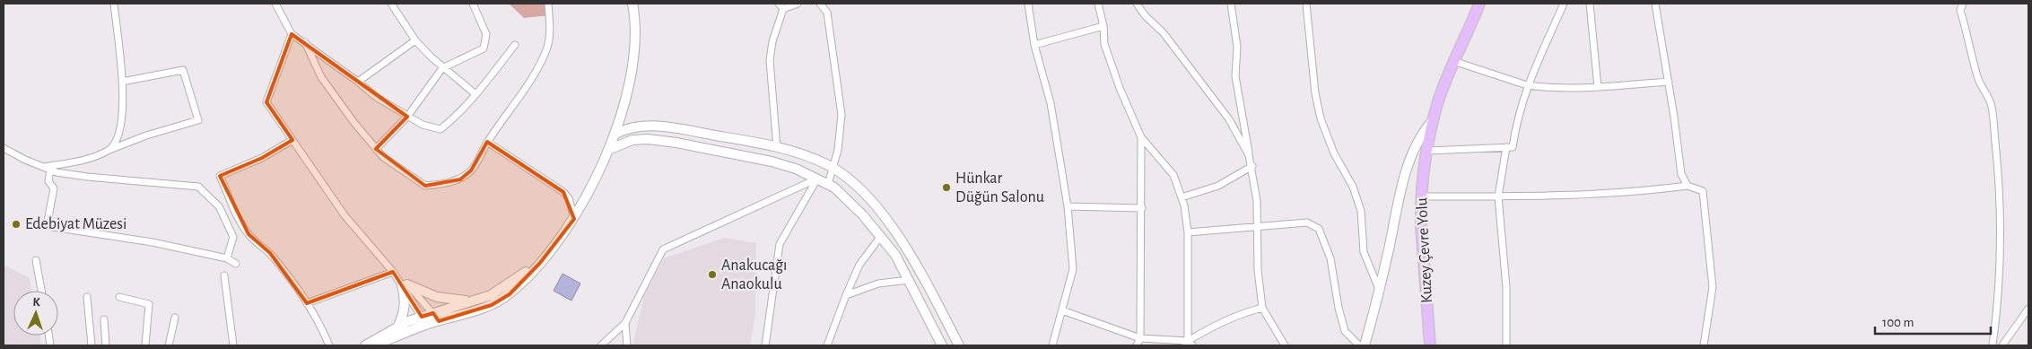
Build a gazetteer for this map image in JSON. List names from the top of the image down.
{
  "streets": {
    "main road": ["Kuzey Çevre Yolu"]
  },
  "places": ["Hünkar Düğün Salonu", "Edebiyat Müzesi", "Anakucağı Anaokulu"],
  "scale_bar": "100 m",
  "north": "top"
}
